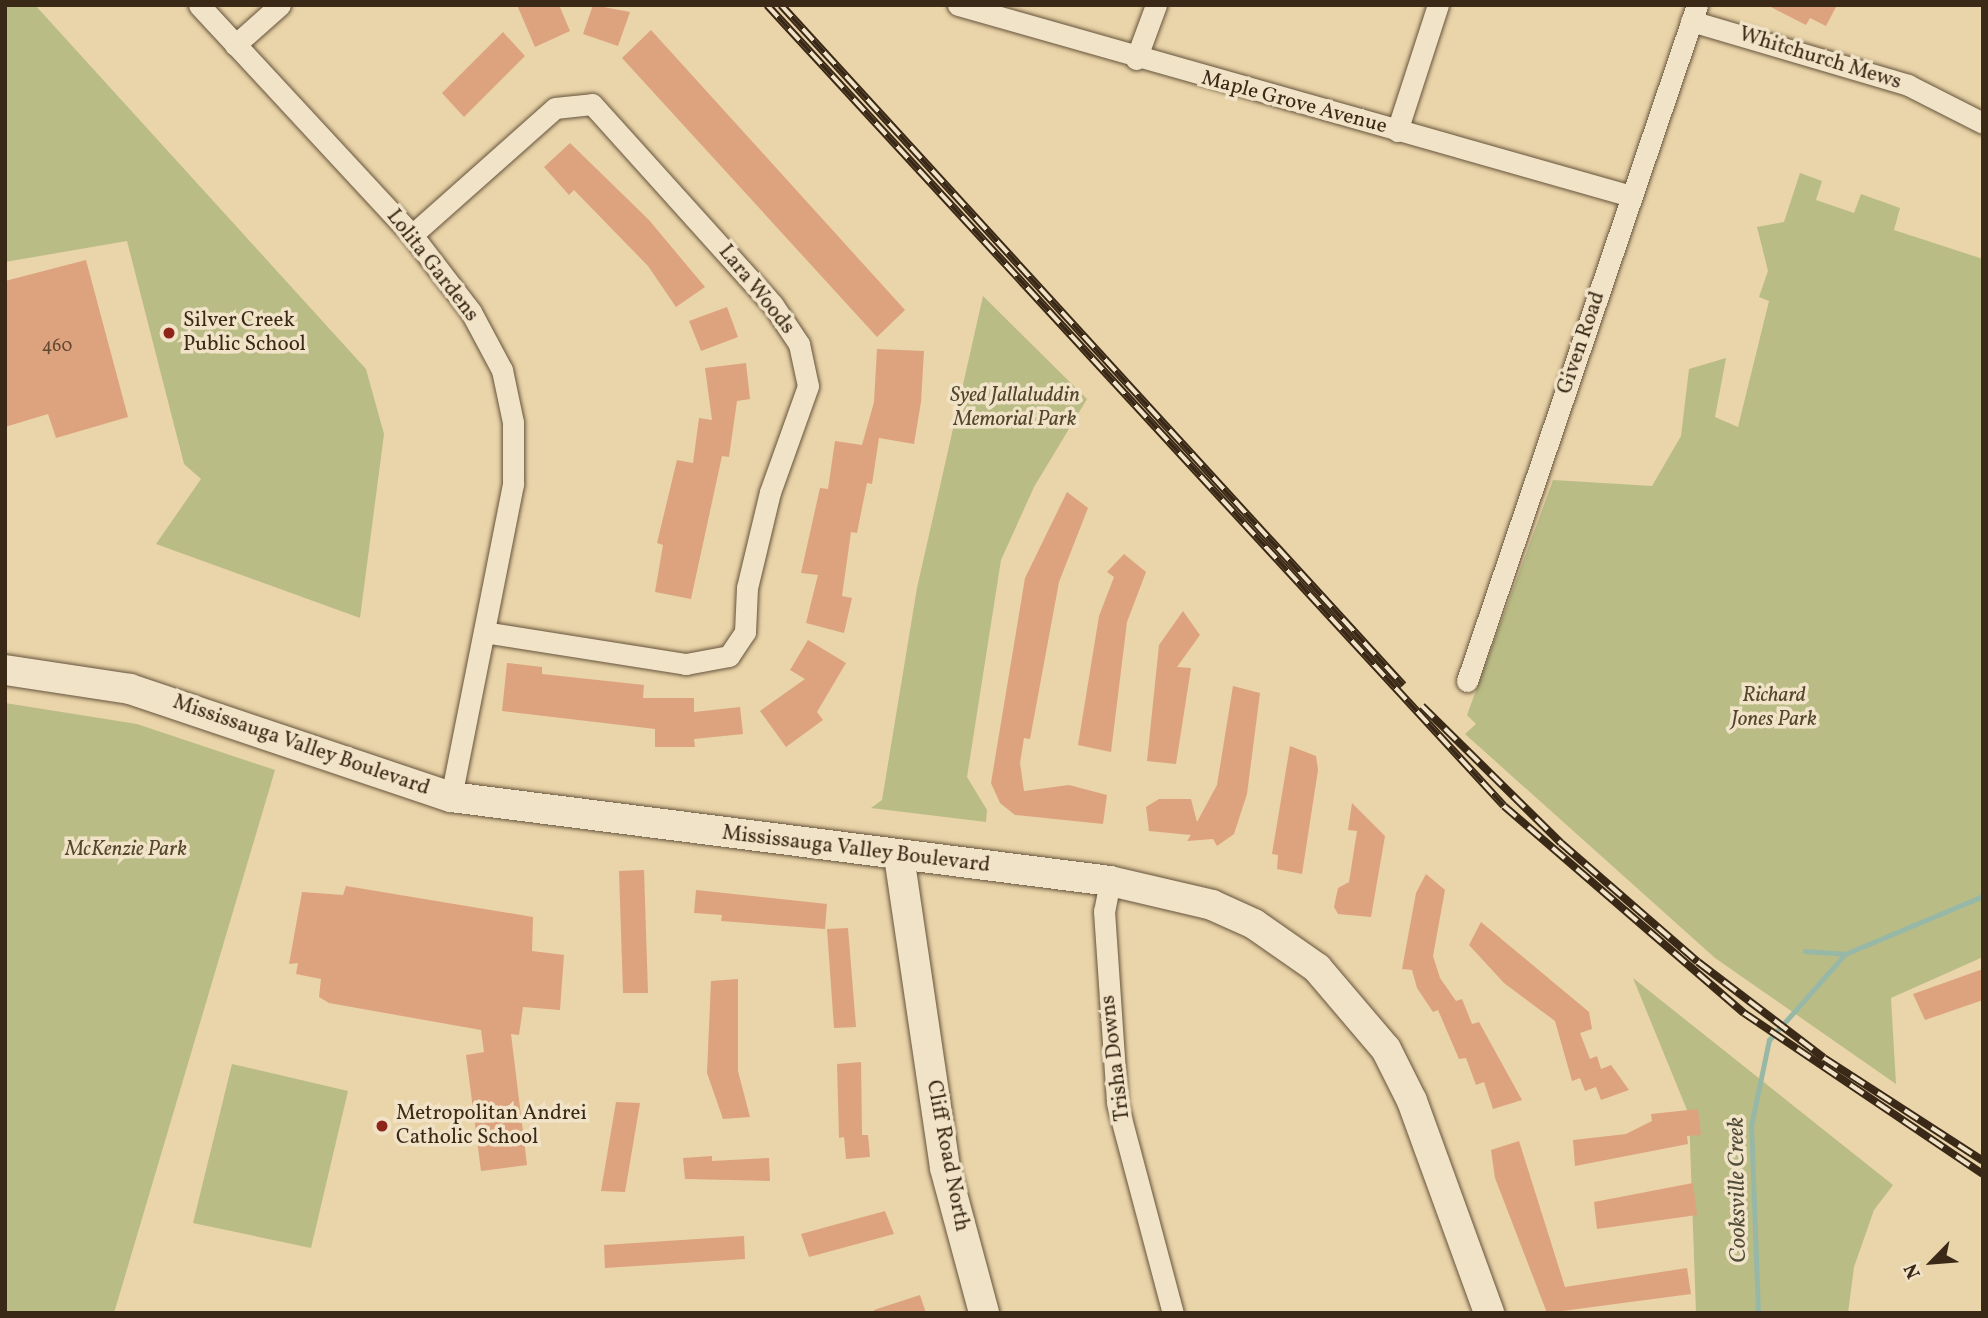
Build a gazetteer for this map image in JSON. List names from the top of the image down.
{
  "streets": {
    "street": [
      "Whitchurch Mews",
      "Maple Grove Avenue",
      "Lolita Gardens",
      "Lara Woods",
      "Given Road",
      "Mississauga Valley Boulevard",
      "Trisha Downs",
      "Cliff Road North"
    ]
  },
  "crossings": [
    ["Whitchurch Mews", "Given Road"],
    ["Maple Grove Avenue", "Given Road"],
    ["Lolita Gardens", "Lara Woods"],
    ["Lolita Gardens", "Mississauga Valley Boulevard"],
    ["Mississauga Valley Boulevard", "Trisha Downs"],
    ["Mississauga Valley Boulevard", "Cliff Road North"]
  ],
  "water": ["Cooksville Creek"],
  "parks": ["Syed Jallaluddin Memorial Park", "Richard Jones Park", "McKenzie Park"],
  "places": ["Silver Creek Public School", "Metropolitan Andrei Catholic School"],
  "house_numbers": ["460"],
  "north": "bottom left"
}
